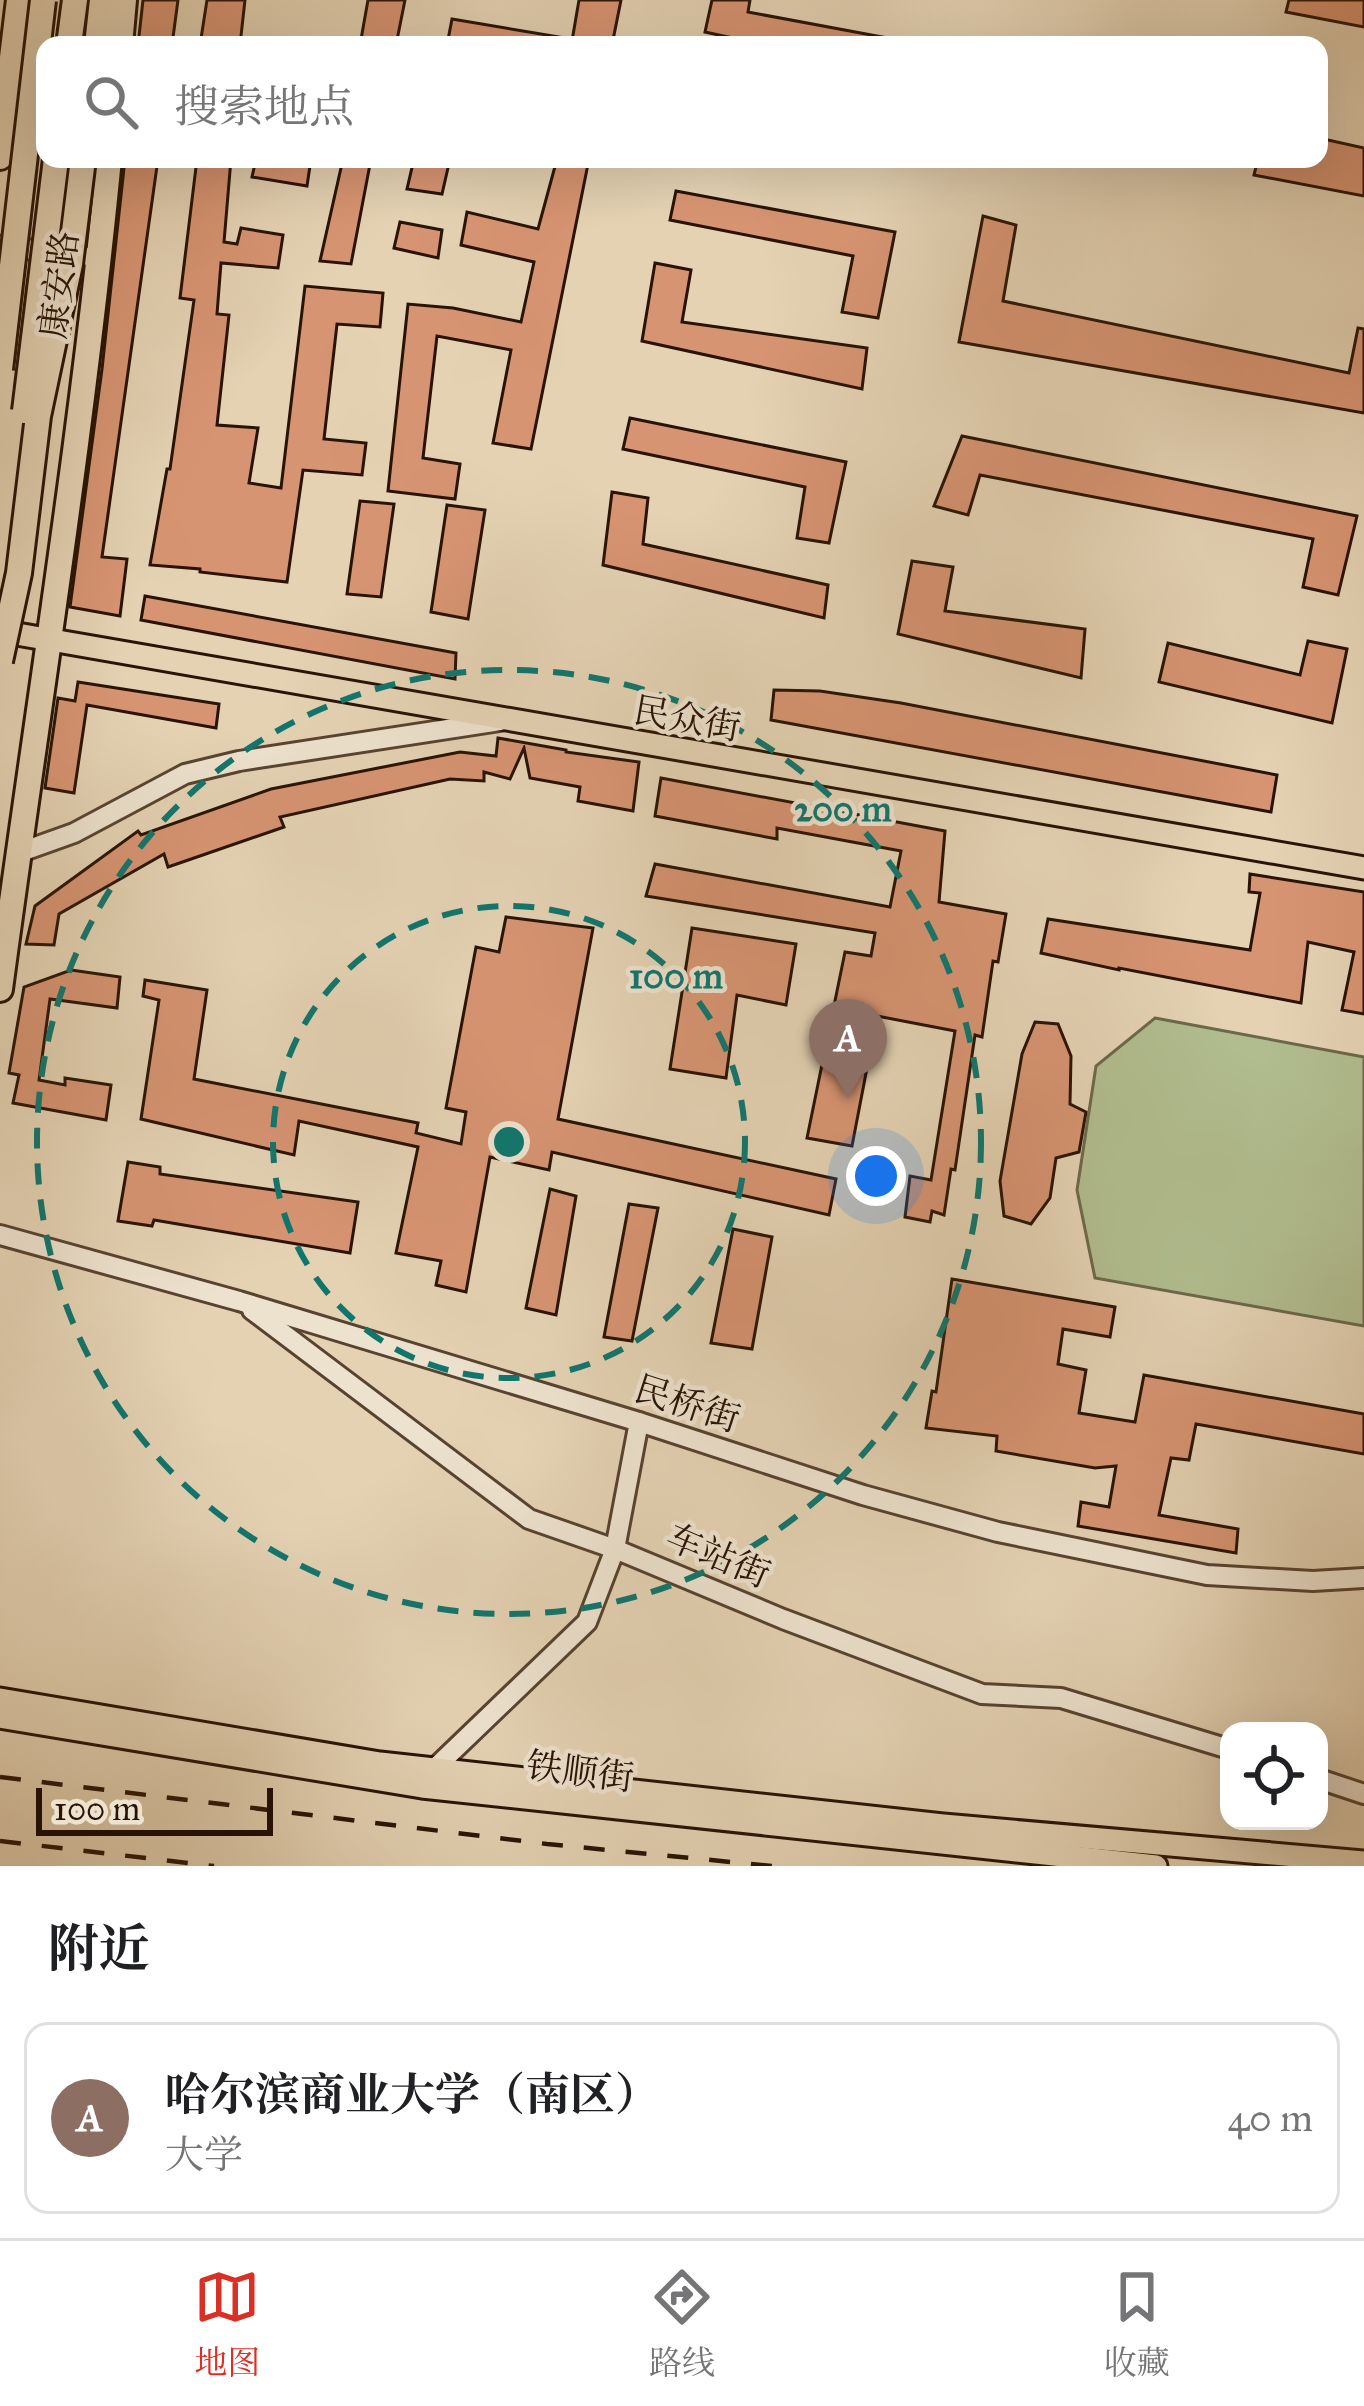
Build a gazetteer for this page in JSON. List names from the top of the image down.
{
  "streets": {
    "highway": ["康安路"],
    "main road": ["民众街", "铁顺街"],
    "street": ["民桥街", "车站街"]
  },
  "crossings": [
    ["康安路", "民众街"],
    ["民桥街", "车站街"]
  ],
  "scale_bar": "100 m",
  "page": {
    "search": "搜索地点",
    "pins": "A",
    "scale": "100 m",
    "heading": "附近",
    "list": [
      {
        "mark": "A",
        "name": "哈尔滨商业大学（南区）",
        "note": "大学",
        "value": "40 m"
      }
    ],
    "nav": ["地图", "路线", "收藏"]
  },
  "rings": ["200 m", "100 m"]
}
